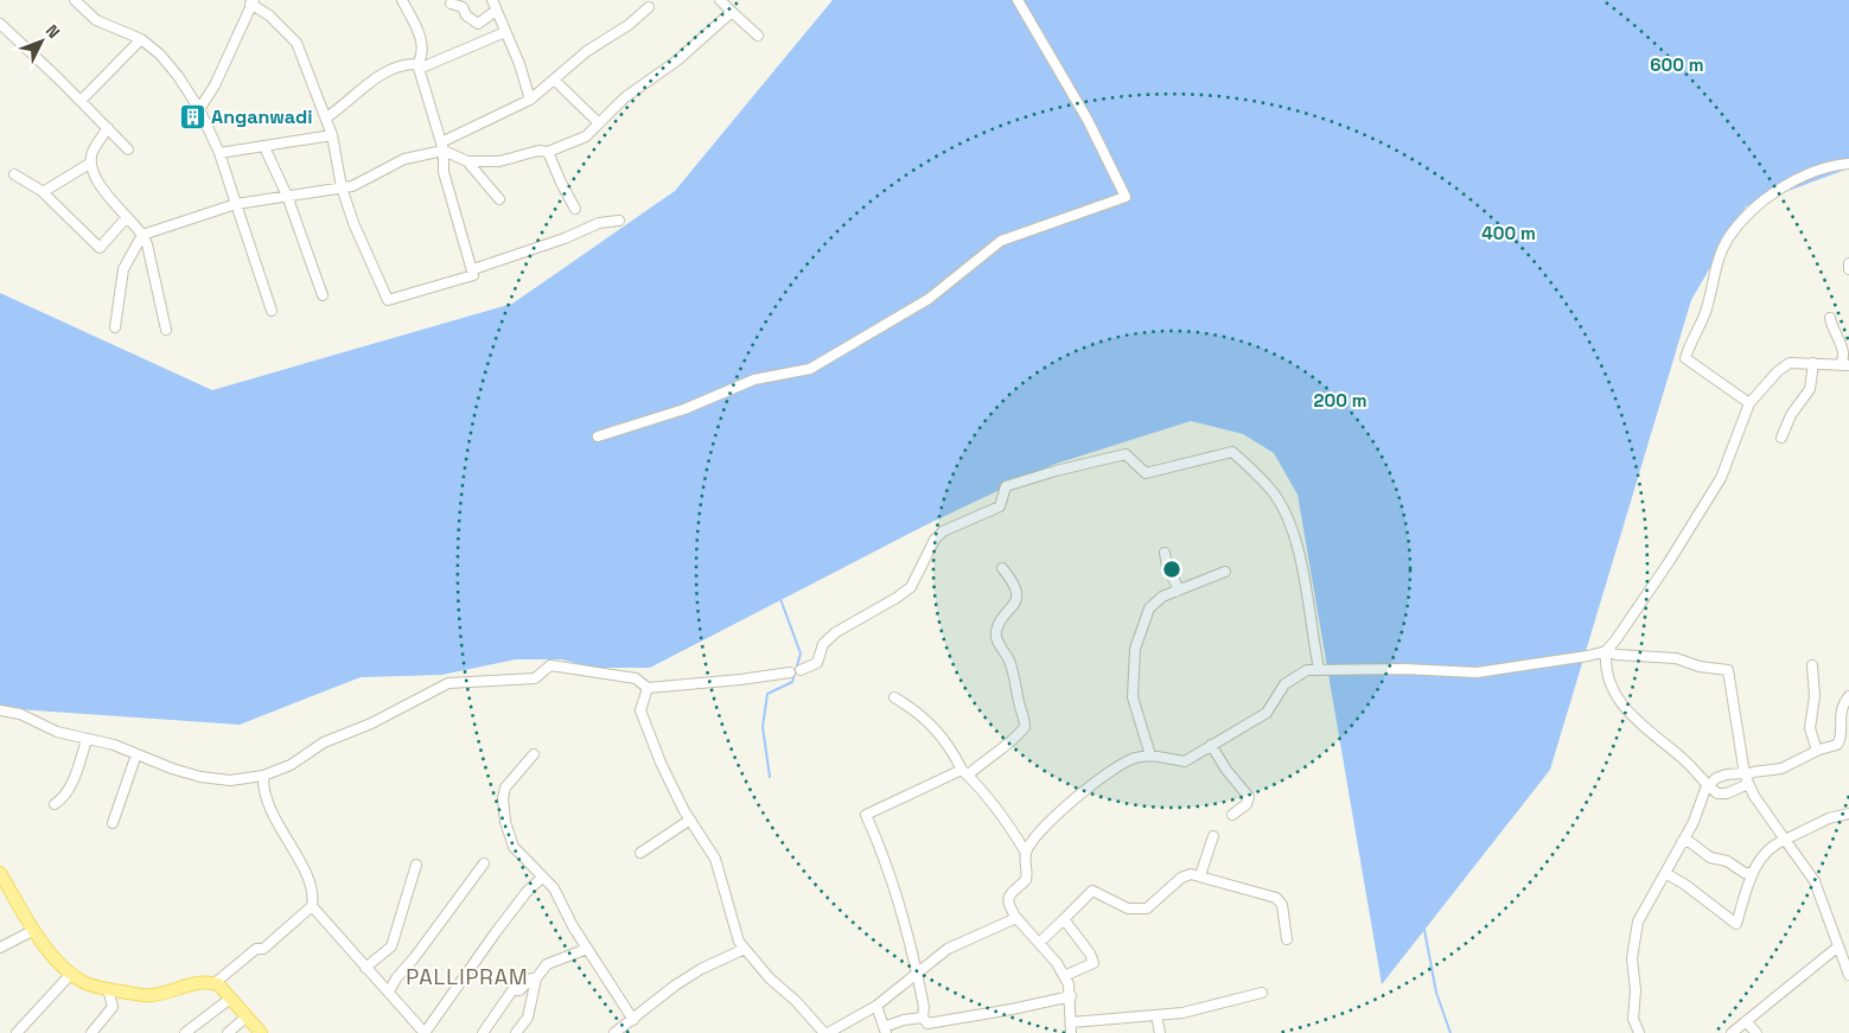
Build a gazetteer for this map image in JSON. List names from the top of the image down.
{
  "districts": ["PALLIPRAM"],
  "places": {
    "building": ["Anganwadi"]
  },
  "north": "top right",
  "rings": ["600 m", "400 m", "200 m"]
}
